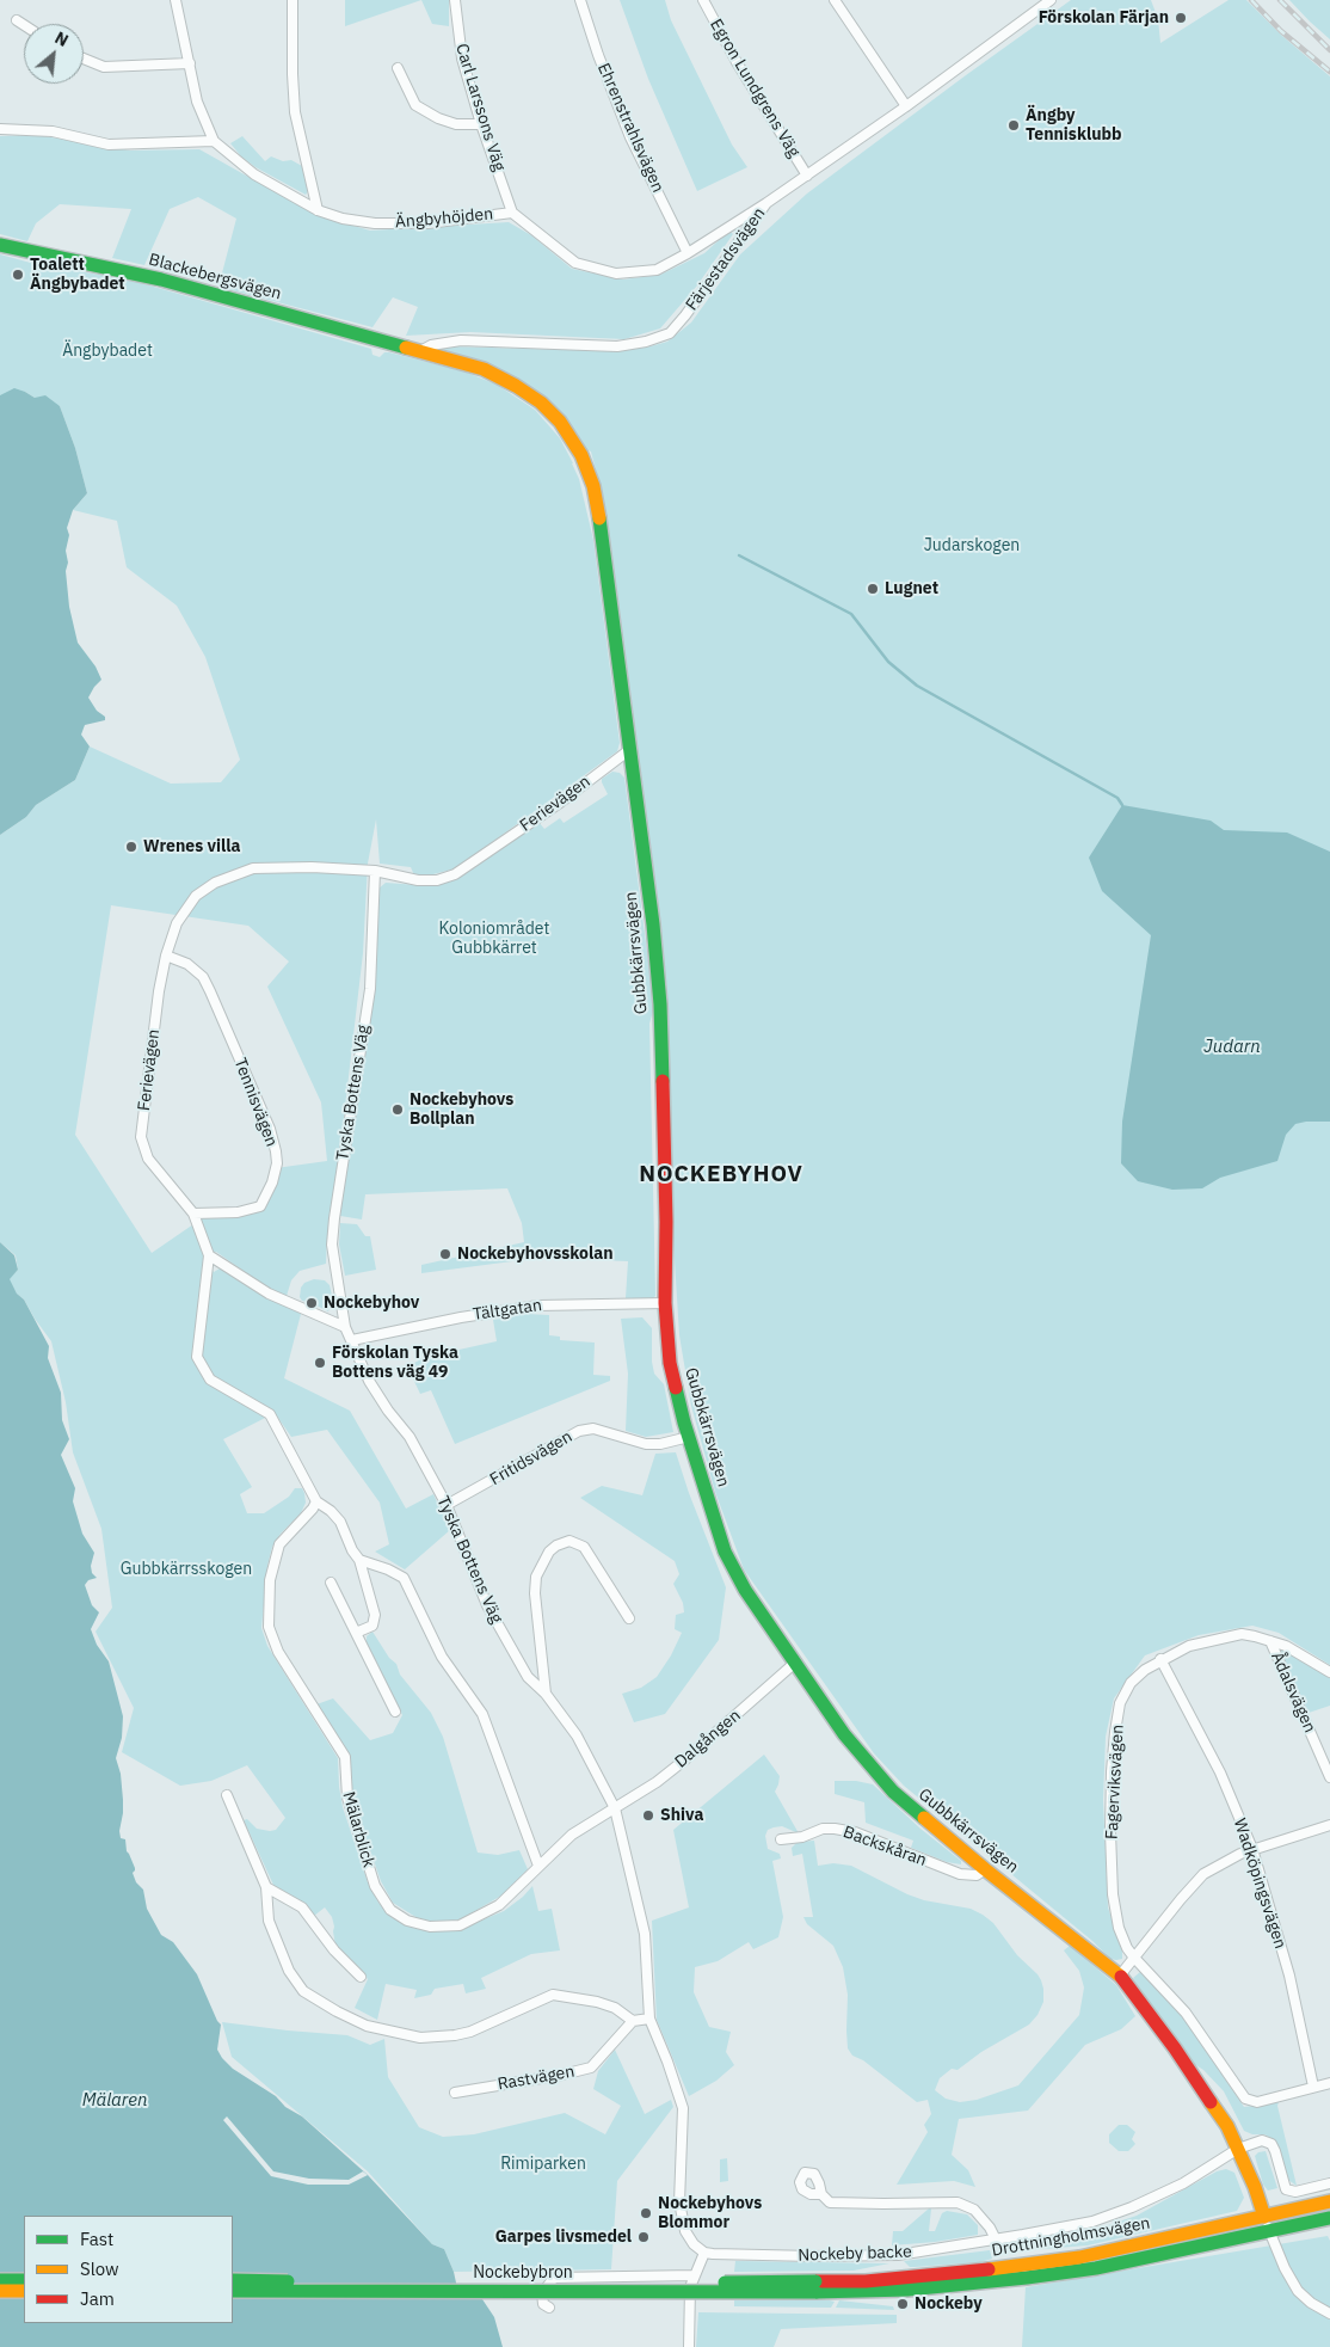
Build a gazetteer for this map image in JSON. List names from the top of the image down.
{
  "streets": {
    "street": [
      "Egron Lundgrens Väg",
      "Carl Larssons Väg",
      "Ehrenstrahlsvägen",
      "Ängbyhöjden",
      "Färjestadsvägen",
      "Blackebergsvägen",
      "Ferievägen",
      "Gubbkärrsvägen",
      "Tyska Bottens Väg",
      "Tennisvägen",
      "Tältgatan",
      "Fritidsvägen",
      "Ådalsvägen",
      "Dalgången",
      "Fagerviksvägen",
      "Mälarblick",
      "Backskåran",
      "Wadköpingsvägen",
      "Rastvägen",
      "Drottningholmsvägen",
      "Nockeby backe",
      "Nockebybron"
    ]
  },
  "crossings": [
    ["Egron Lundgrens Väg", "Färjestadsvägen"],
    ["Carl Larssons Väg", "Ängbyhöjden"],
    ["Ehrenstrahlsvägen", "Ängbyhöjden"],
    ["Ängbyhöjden", "Färjestadsvägen"],
    ["Färjestadsvägen", "Blackebergsvägen"],
    ["Färjestadsvägen", "Gubbkärrsvägen"],
    ["Blackebergsvägen", "Gubbkärrsvägen"],
    ["Ferievägen", "Gubbkärrsvägen"],
    ["Ferievägen", "Tyska Bottens Väg"],
    ["Ferievägen", "Tennisvägen"],
    ["Ferievägen", "Mälarblick"],
    ["Gubbkärrsvägen", "Tältgatan"],
    ["Gubbkärrsvägen", "Fritidsvägen"],
    ["Gubbkärrsvägen", "Dalgången"],
    ["Gubbkärrsvägen", "Backskåran"],
    ["Gubbkärrsvägen", "Drottningholmsvägen"],
    ["Gubbkärrsvägen", "Nockeby backe"],
    ["Tyska Bottens Väg", "Tältgatan"],
    ["Tyska Bottens Väg", "Fritidsvägen"],
    ["Tyska Bottens Väg", "Dalgången"],
    ["Tyska Bottens Väg", "Mälarblick"],
    ["Tyska Bottens Väg", "Nockeby backe"],
    ["Ådalsvägen", "Fagerviksvägen"],
    ["Dalgången", "Mälarblick"],
    ["Fagerviksvägen", "Wadköpingsvägen"],
    ["Drottningholmsvägen", "Nockebybron"]
  ],
  "districts": ["NOCKEBYHOV"],
  "water": ["Judarn", "Mälaren"],
  "parks": [
    "Ängbybadet",
    "Judarskogen",
    "Koloniområdet Gubbkärret",
    "Gubbkärrsskogen",
    "Rimiparken"
  ],
  "places": [
    "Förskolan Färjan",
    "Ängby Tennisklubb",
    "Toalett Ängbybadet",
    "Lugnet",
    "Wrenes villa",
    "Nockebyhovs Bollplan",
    "Nockebyhovsskolan",
    "Nockebyhov",
    "Förskolan Tyska Bottens väg 49",
    "Shiva",
    "Nockebyhovs Blommor",
    "Garpes livsmedel",
    "Nockeby"
  ],
  "legend": ["Fast", "Slow", "Jam"],
  "north": "top right"
}
